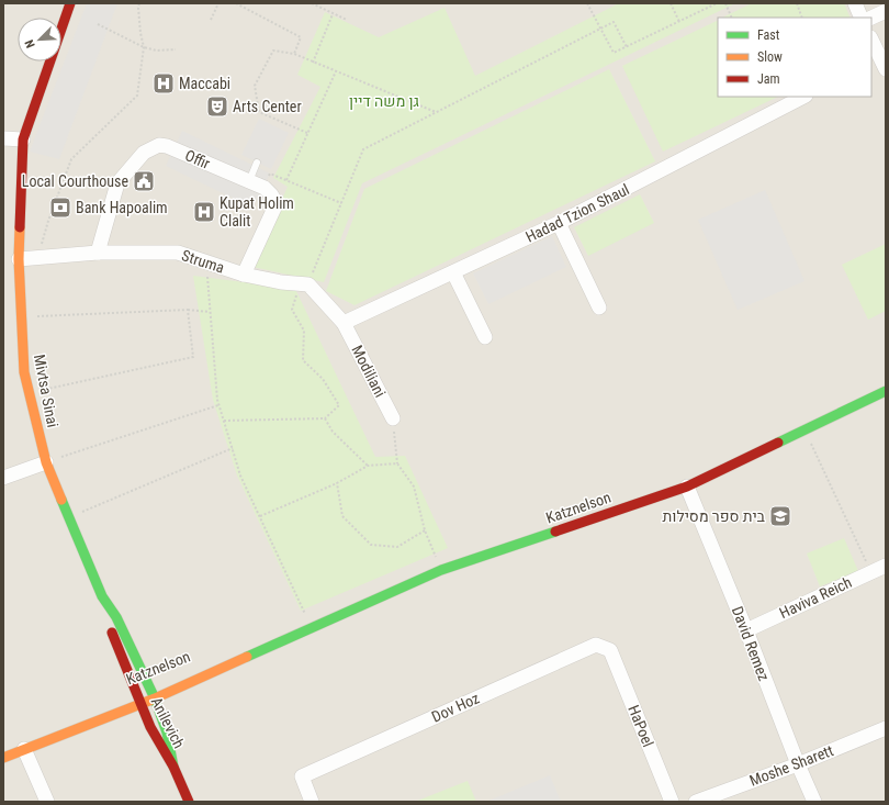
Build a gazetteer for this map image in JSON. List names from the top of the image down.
{
  "streets": {
    "street": [
      "Offir",
      "Hadad Tzion Shaul",
      "Struma",
      "Modiliani",
      "Mivtsa Sinai",
      "Katznelson",
      "Haviva Reich",
      "David Remez",
      "Dov Hoz",
      "Anilevich",
      "HaPoel",
      "Moshe Sharett"
    ]
  },
  "crossings": [
    ["Offir", "Struma"],
    ["Hadad Tzion Shaul", "Modiliani"],
    ["Struma", "Mivtsa Sinai"],
    ["Mivtsa Sinai", "Katznelson"],
    ["Mivtsa Sinai", "Anilevich"],
    ["Katznelson", "David Remez"],
    ["Katznelson", "Anilevich"],
    ["Haviva Reich", "David Remez"],
    ["David Remez", "Moshe Sharett"],
    ["Dov Hoz", "HaPoel"]
  ],
  "parks": ["גן משה דיין"],
  "places": {
    "hospital": ["Maccabi", "Kupat Holim Clalit"],
    "theatre": ["Arts Center"],
    "public building": ["Local Courthouse"],
    "bank": ["Bank Hapoalim"],
    "school or university": ["בית ספר מסילות"]
  },
  "legend": ["Fast", "Slow", "Jam"],
  "north": "bottom left"
}
